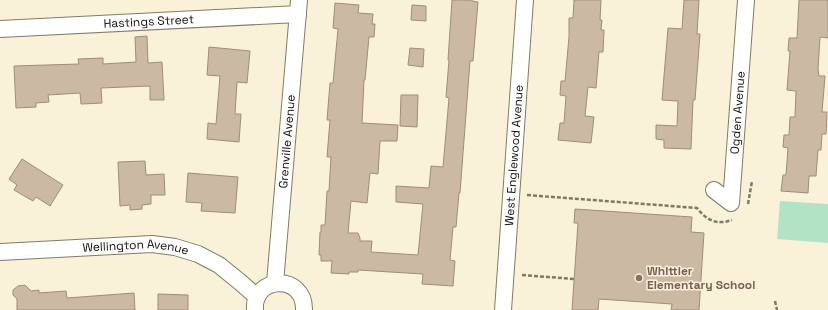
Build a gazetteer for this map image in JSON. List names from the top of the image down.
{
  "streets": {
    "street": [
      "Hastings Street",
      "Ogden Avenue",
      "Grenville Avenue",
      "West Englewood Avenue",
      "Wellington Avenue"
    ]
  },
  "crossings": [
    ["Hastings Street", "Grenville Avenue"]
  ],
  "places": ["Whittier Elementary School"]
}
